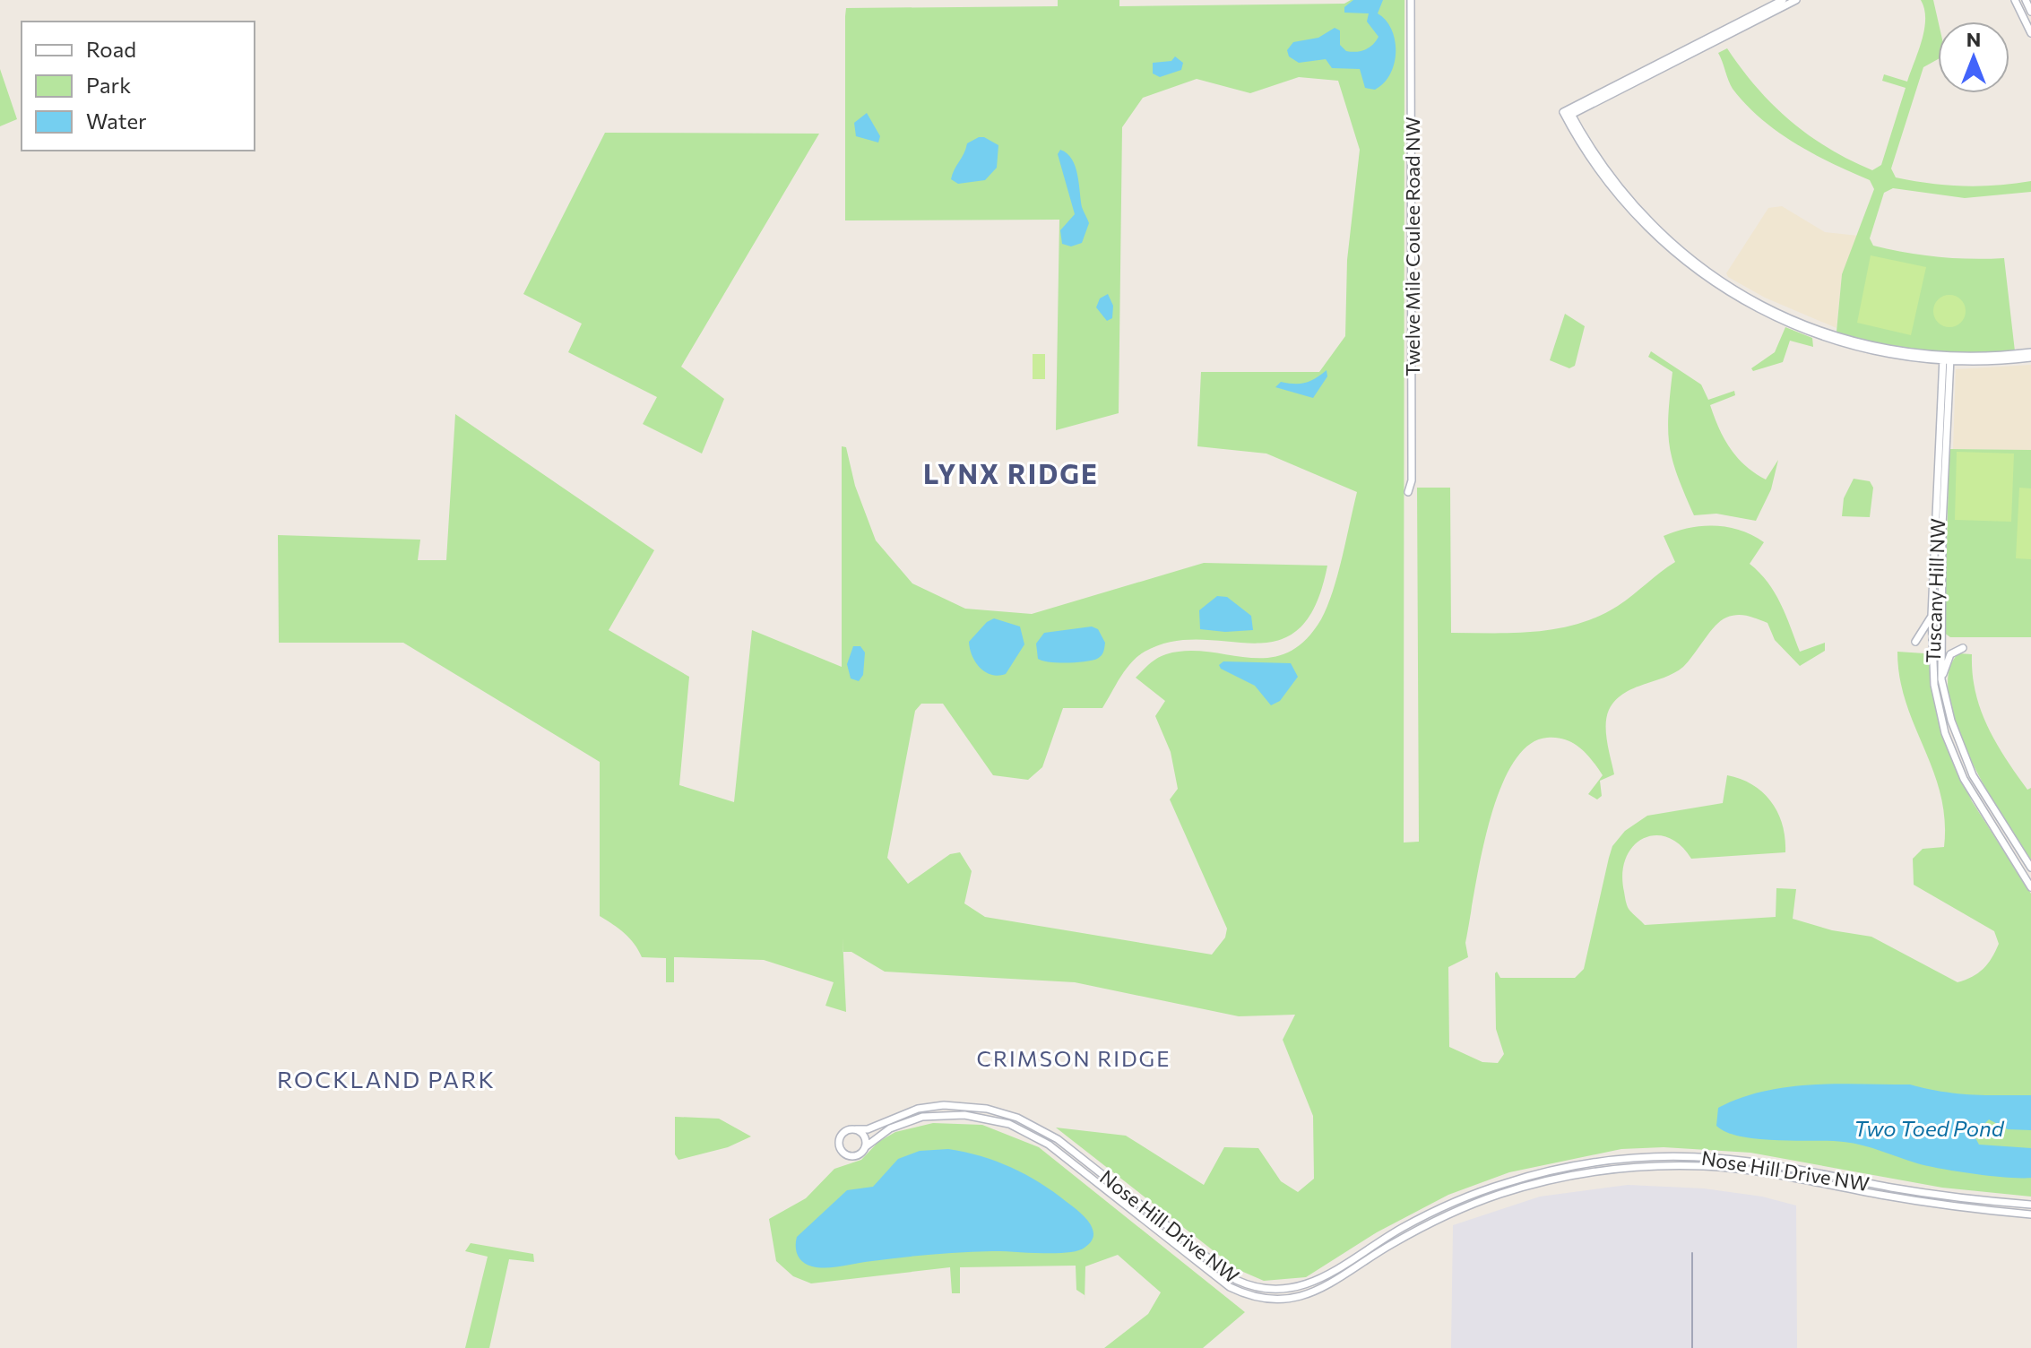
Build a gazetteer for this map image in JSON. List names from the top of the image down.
{
  "streets": {
    "street": ["Twelve Mile Coulee Road NW", "Tuscany Hill NW", "Nose Hill Drive NW"]
  },
  "districts": ["LYNX RIDGE", "CRIMSON RIDGE", "ROCKLAND PARK"],
  "water": ["Two Toed Pond"],
  "legend": ["Road", "Park", "Water"],
  "north": "top"
}
